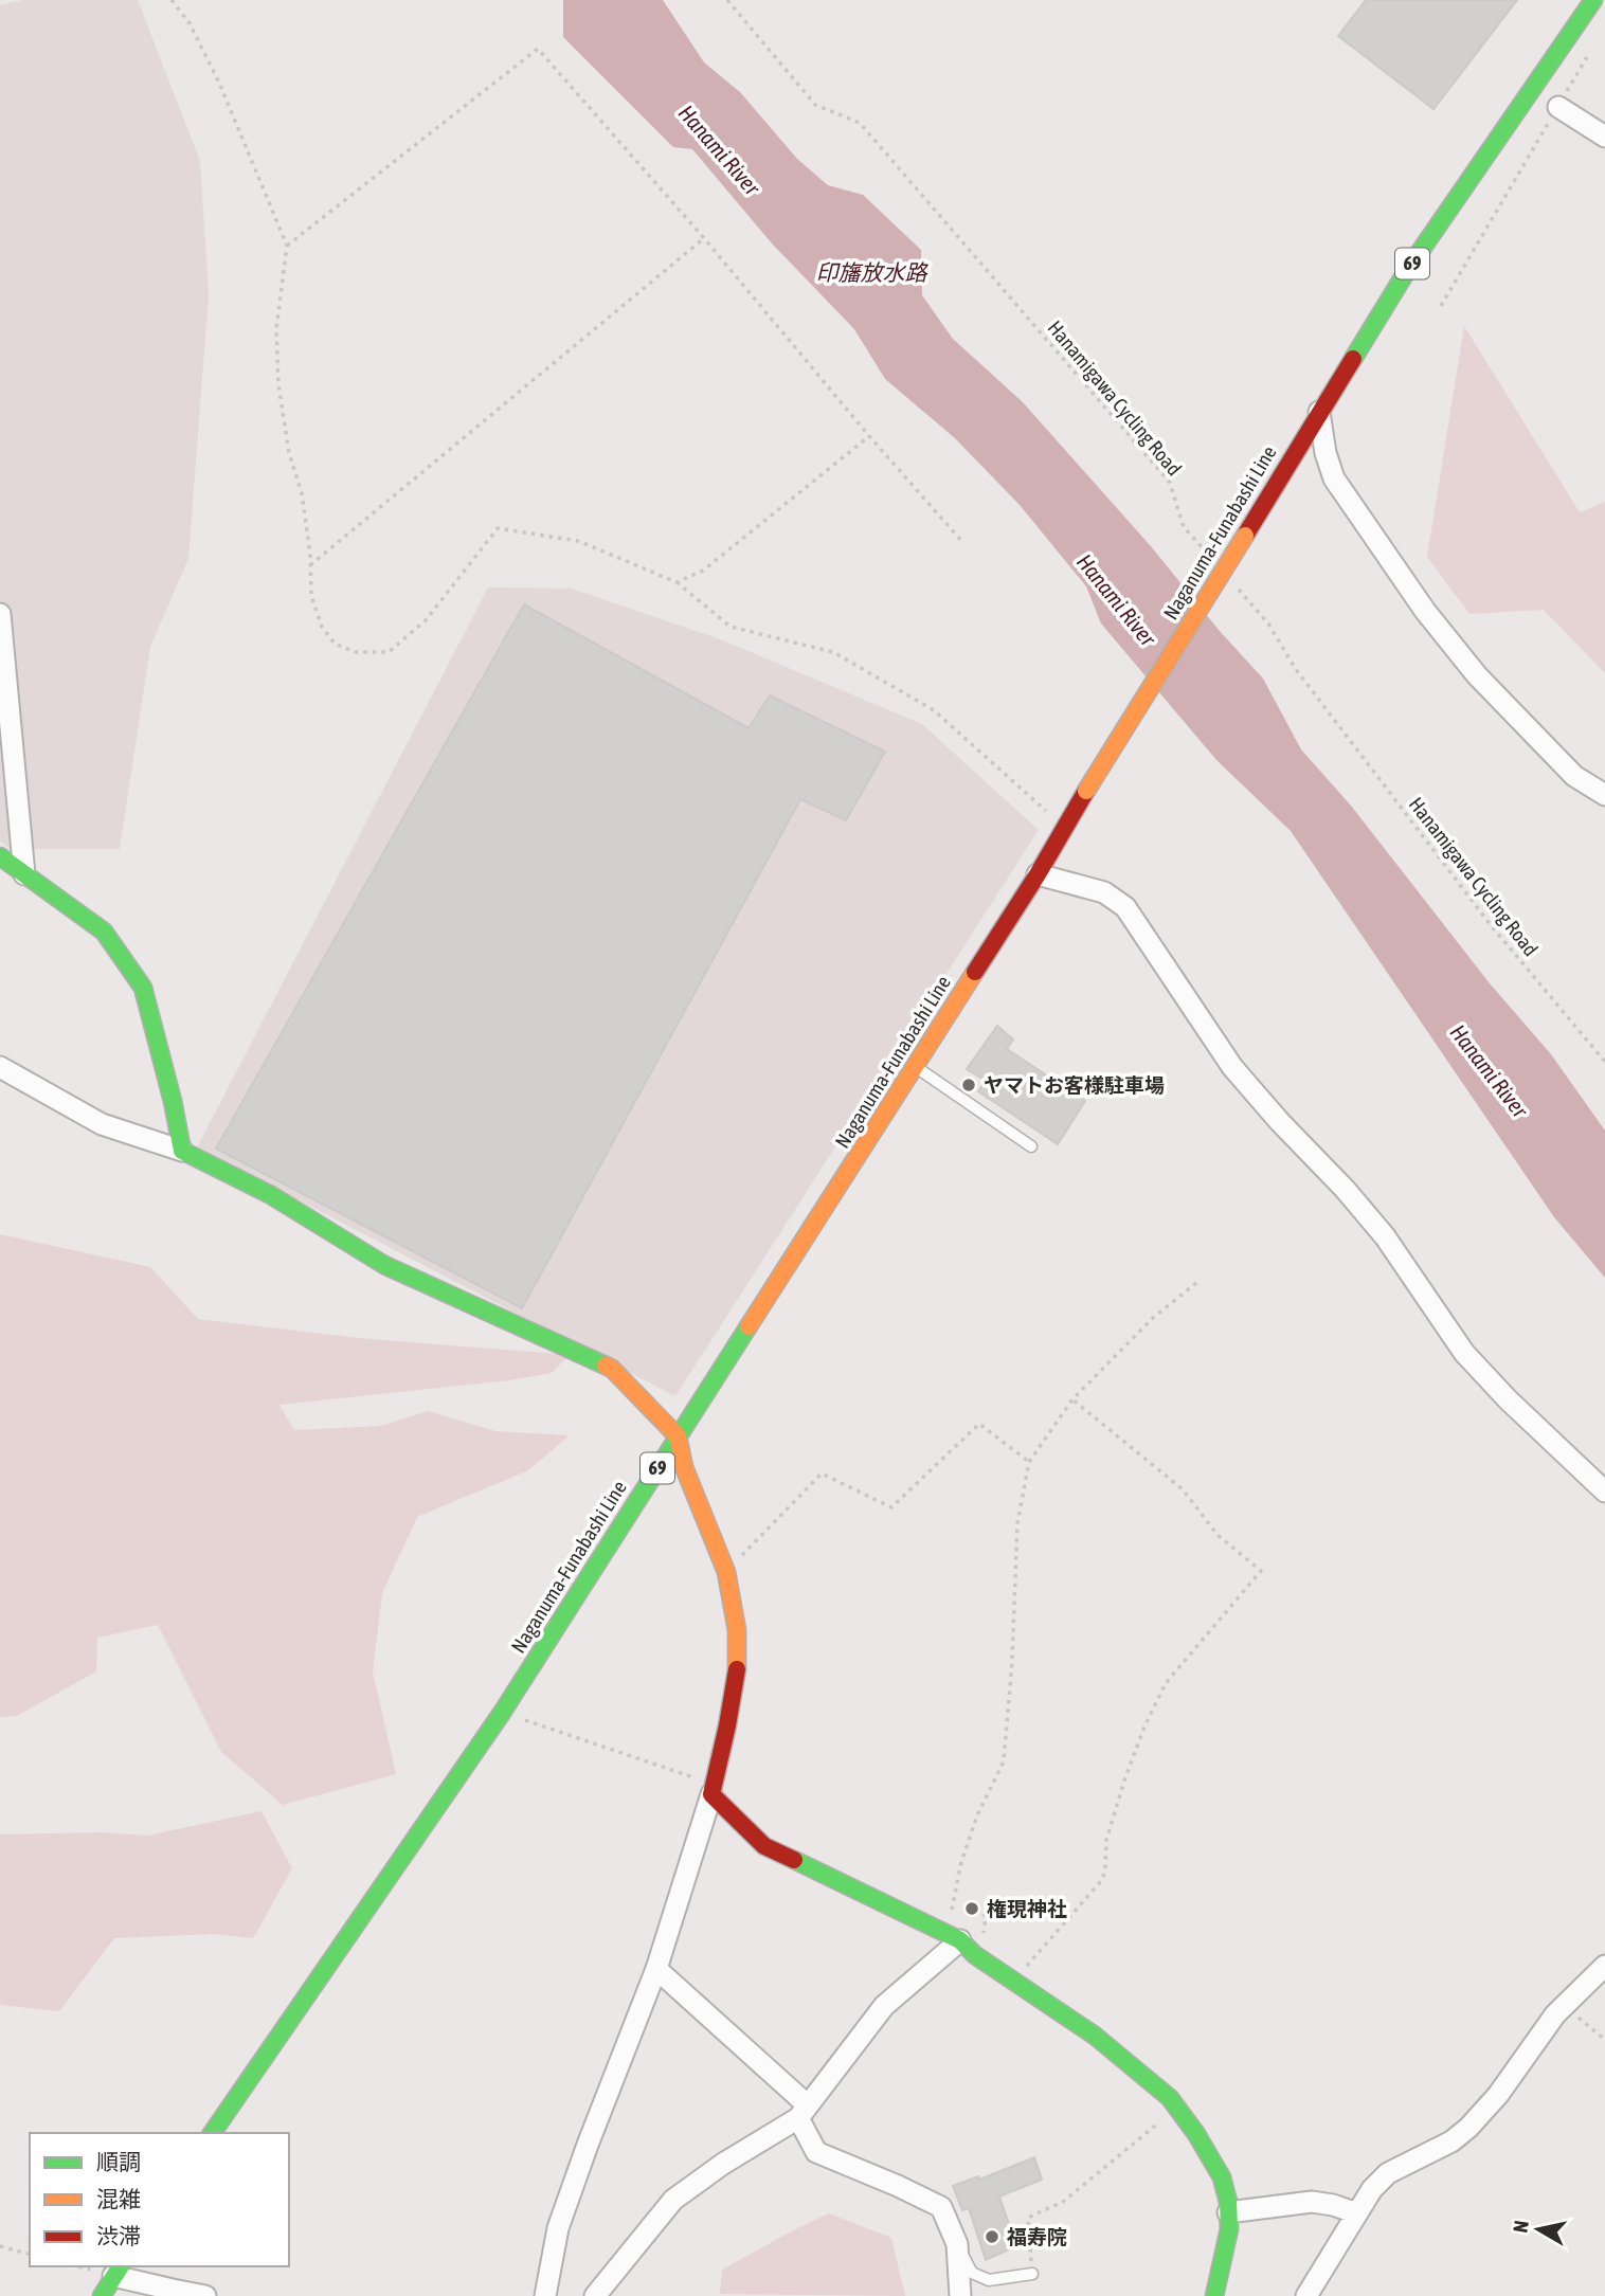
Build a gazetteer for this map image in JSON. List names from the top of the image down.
{
  "streets": {
    "main road": ["69", "Naganuma-Funabashi Line"],
    "path": ["Hanamigawa Cycling Road"]
  },
  "water": ["Hanami River", "印旛放水路"],
  "places": ["ヤマトお客様駐車場", "権現神社", "福寿院"],
  "legend": ["順調", "混雑", "渋滞"],
  "north": "left"
}
